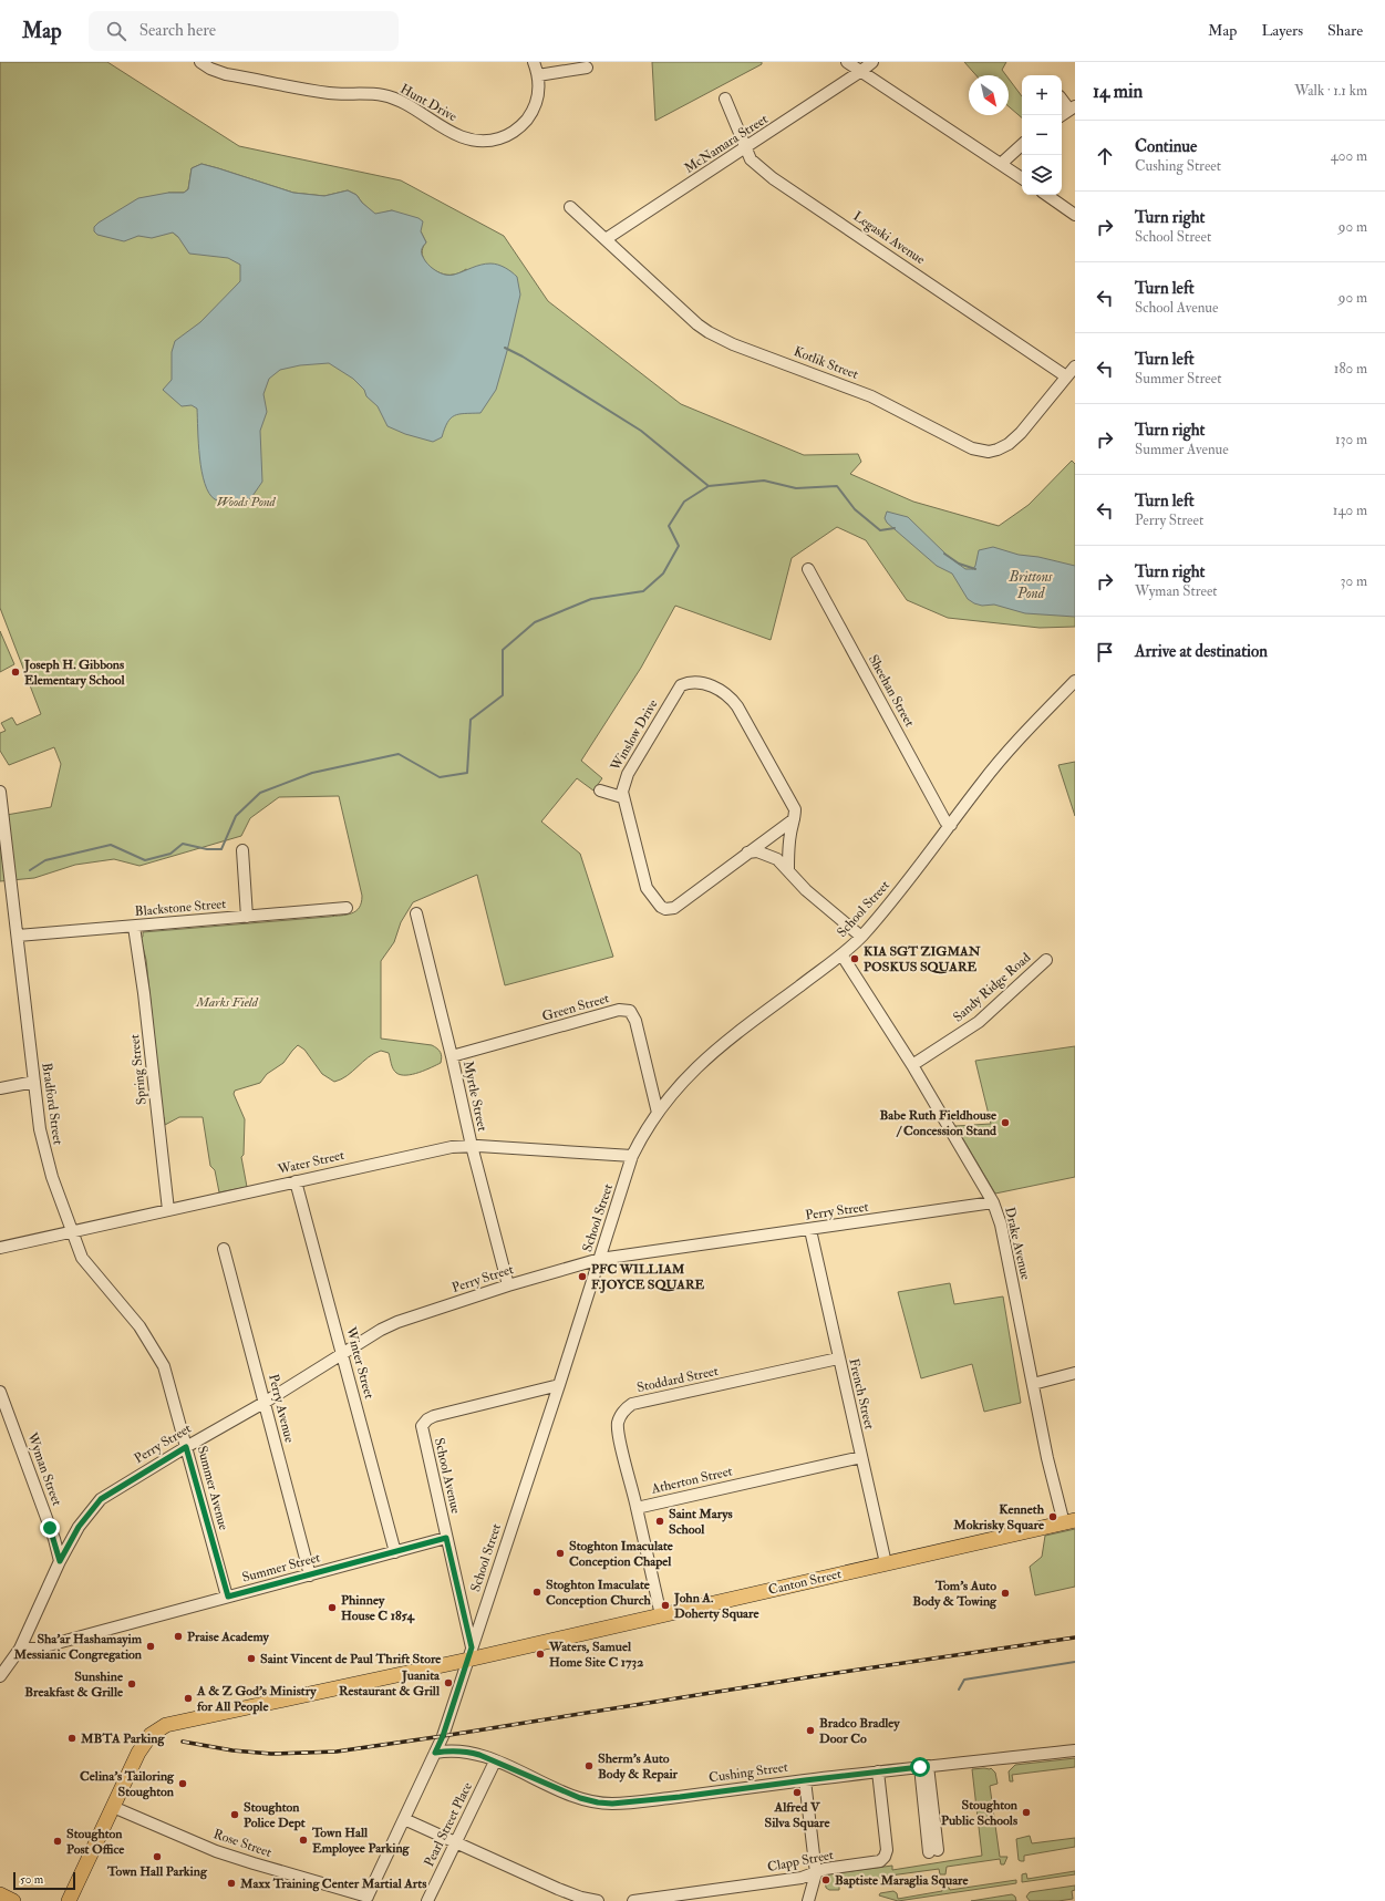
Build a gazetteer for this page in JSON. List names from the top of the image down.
{
  "streets": {
    "main road": ["Canton Street"],
    "street": [
      "Hunt Drive",
      "McNamara Street",
      "Legaski Avenue",
      "Kotlik Street",
      "Sheehan Street",
      "Winslow Drive",
      "Blackstone Street",
      "School Street",
      "Sandy Ridge Road",
      "Green Street",
      "Spring Street",
      "Myrtle Street",
      "Bradford Street",
      "Water Street",
      "Perry Street",
      "Drake Avenue",
      "Winter Street",
      "Stoddard Street",
      "French Street",
      "Perry Avenue",
      "Wyman Street",
      "School Avenue",
      "Atherton Street",
      "Summer Avenue",
      "Summer Street",
      "Cushing Street",
      "Pearl Street Place",
      "Rose Street",
      "Clapp Street"
    ]
  },
  "crossings": [
    ["McNamara Street", "Legaski Avenue"],
    ["McNamara Street", "Kotlik Street"],
    ["Legaski Avenue", "Kotlik Street"],
    ["Sheehan Street", "School Street"],
    ["Blackstone Street", "Spring Street"],
    ["Blackstone Street", "Bradford Street"],
    ["School Street", "Green Street"],
    ["School Street", "Water Street"],
    ["School Street", "Perry Street"],
    ["School Street", "Drake Avenue"],
    ["School Street", "School Avenue"],
    ["School Street", "Canton Street"],
    ["School Street", "Cushing Street"],
    ["School Street", "Rose Street"],
    ["Sandy Ridge Road", "Drake Avenue"],
    ["Green Street", "Myrtle Street"],
    ["Spring Street", "Water Street"],
    ["Myrtle Street", "Water Street"],
    ["Myrtle Street", "Perry Street"],
    ["Bradford Street", "Water Street"],
    ["Bradford Street", "Summer Avenue"],
    ["Water Street", "Winter Street"],
    ["Water Street", "Summer Avenue"],
    ["Perry Street", "Drake Avenue"],
    ["Perry Street", "Winter Street"],
    ["Perry Street", "French Street"],
    ["Perry Street", "Perry Avenue"],
    ["Perry Street", "Wyman Street"],
    ["Perry Street", "Summer Avenue"],
    ["Drake Avenue", "Canton Street"],
    ["Winter Street", "Summer Street"],
    ["Stoddard Street", "French Street"],
    ["Stoddard Street", "Atherton Street"],
    ["French Street", "Atherton Street"],
    ["French Street", "Canton Street"],
    ["Perry Avenue", "Summer Street"],
    ["School Avenue", "Summer Street"],
    ["School Avenue", "Canton Street"],
    ["Atherton Street", "Canton Street"],
    ["Summer Avenue", "Summer Street"],
    ["Canton Street", "Rose Street"],
    ["Cushing Street", "Pearl Street Place"],
    ["Cushing Street", "Clapp Street"]
  ],
  "water": ["Brittons Pond"],
  "parks": ["Woods Pond", "Marks Field"],
  "places": [
    "Joseph H. Gibbons Elementary School",
    "KIA SGT ZIGMAN POSKUS SQUARE",
    "Babe Ruth Fieldhouse / Concession Stand",
    "PFC WILLIAM F.JOYCE SQUARE",
    "Kenneth Mokrisky Square",
    "Saint Marys School",
    "Stoghton Imaculate Conception Chapel",
    "Stoghton Imaculate Conception Church",
    "Tom's Auto Body & Towing",
    "John A. Doherty Square",
    "Phinney House C 1854",
    "Praise Academy",
    "Sha'ar Hashamayim Messianic Congregation",
    "Waters, Samuel Home Site C 1732",
    "Saint Vincent de Paul Thrift Store",
    "Juanita Restaurant & Grill",
    "Sunshine Breakfast & Grille",
    "A & Z God's Ministry for All People",
    "Bradco Bradley Door Co",
    "MBTA Parking",
    "Sherm's Auto Body & Repair",
    "Celina's Tailoring Stoughton",
    "Alfred V Silva Square",
    "Stoughton Public Schools",
    "Stoughton Police Dept",
    "Town Hall Employee Parking",
    "Stoughton Post Office",
    "Town Hall Parking",
    "Baptiste Maraglia Square",
    "Maxx Training Center Martial Arts"
  ],
  "scale_bar": "50 m",
  "north": "bottom right",
  "page": {
    "header": "Map",
    "search": "Search here",
    "nav": ["Map", "Layers", "Share"],
    "heading": ["14 min", "Walk · 1.1 km"],
    "map_buttons": ["+", "−"],
    "list": [
      ["Continue", "Cushing Street", "400 m"],
      ["Turn right", "School Street", "90 m"],
      ["Turn left", "School Avenue", "90 m"],
      ["Turn left", "Summer Street", "180 m"],
      ["Turn right", "Summer Avenue", "130 m"],
      ["Turn left", "Perry Street", "140 m"],
      ["Turn right", "Wyman Street", "30 m"],
      "Arrive at destination"
    ],
    "scale": "50 m"
  }
}
